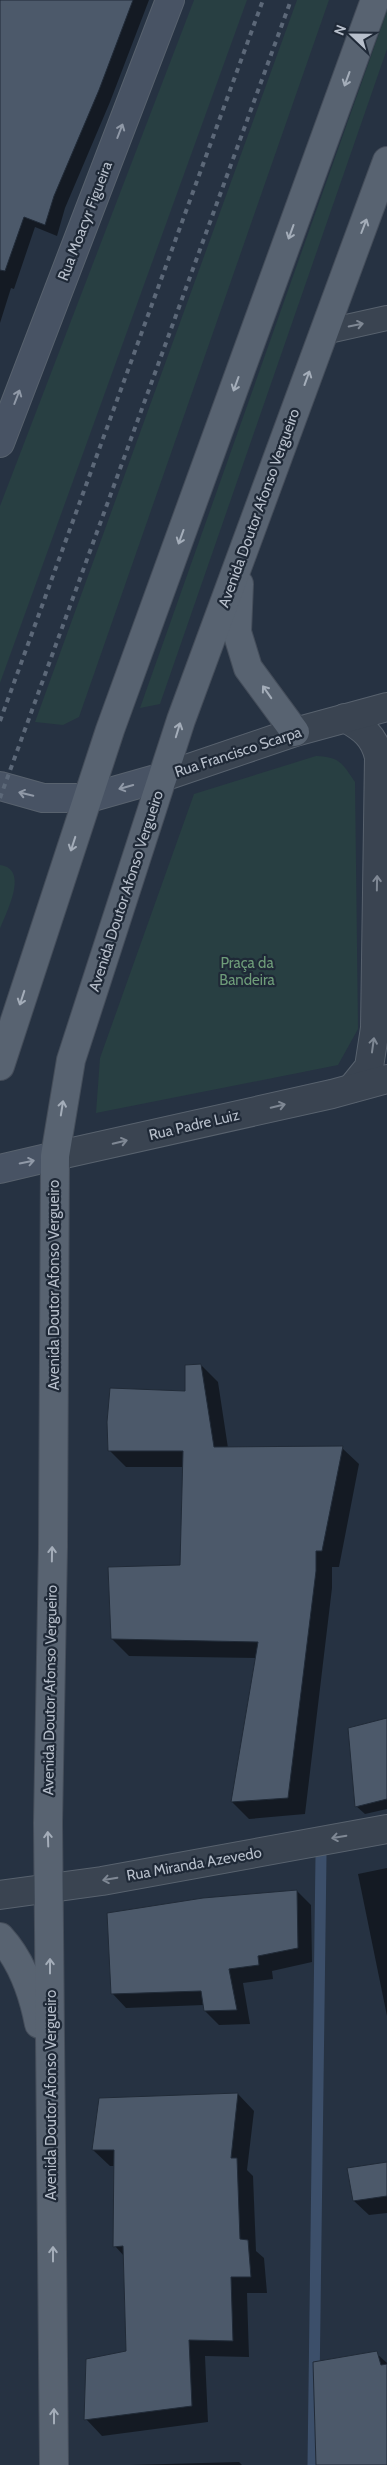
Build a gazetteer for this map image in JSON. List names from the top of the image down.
{
  "streets": {
    "main road": [
      "Rua Moacyr Figueira",
      "Avenida Doutor Afonso Vergueiro",
      "Rua Francisco Scarpa",
      "Rua Padre Luiz"
    ],
    "street": ["Rua Miranda Azevedo"]
  },
  "crossings": [
    ["Avenida Doutor Afonso Vergueiro", "Rua Francisco Scarpa"],
    ["Avenida Doutor Afonso Vergueiro", "Rua Padre Luiz"],
    ["Avenida Doutor Afonso Vergueiro", "Rua Miranda Azevedo"]
  ],
  "one_way": ["Rua Francisco Scarpa", "Rua Padre Luiz", "Rua Miranda Azevedo"],
  "parks": ["Praça da Bandeira"],
  "north": "left"
}
